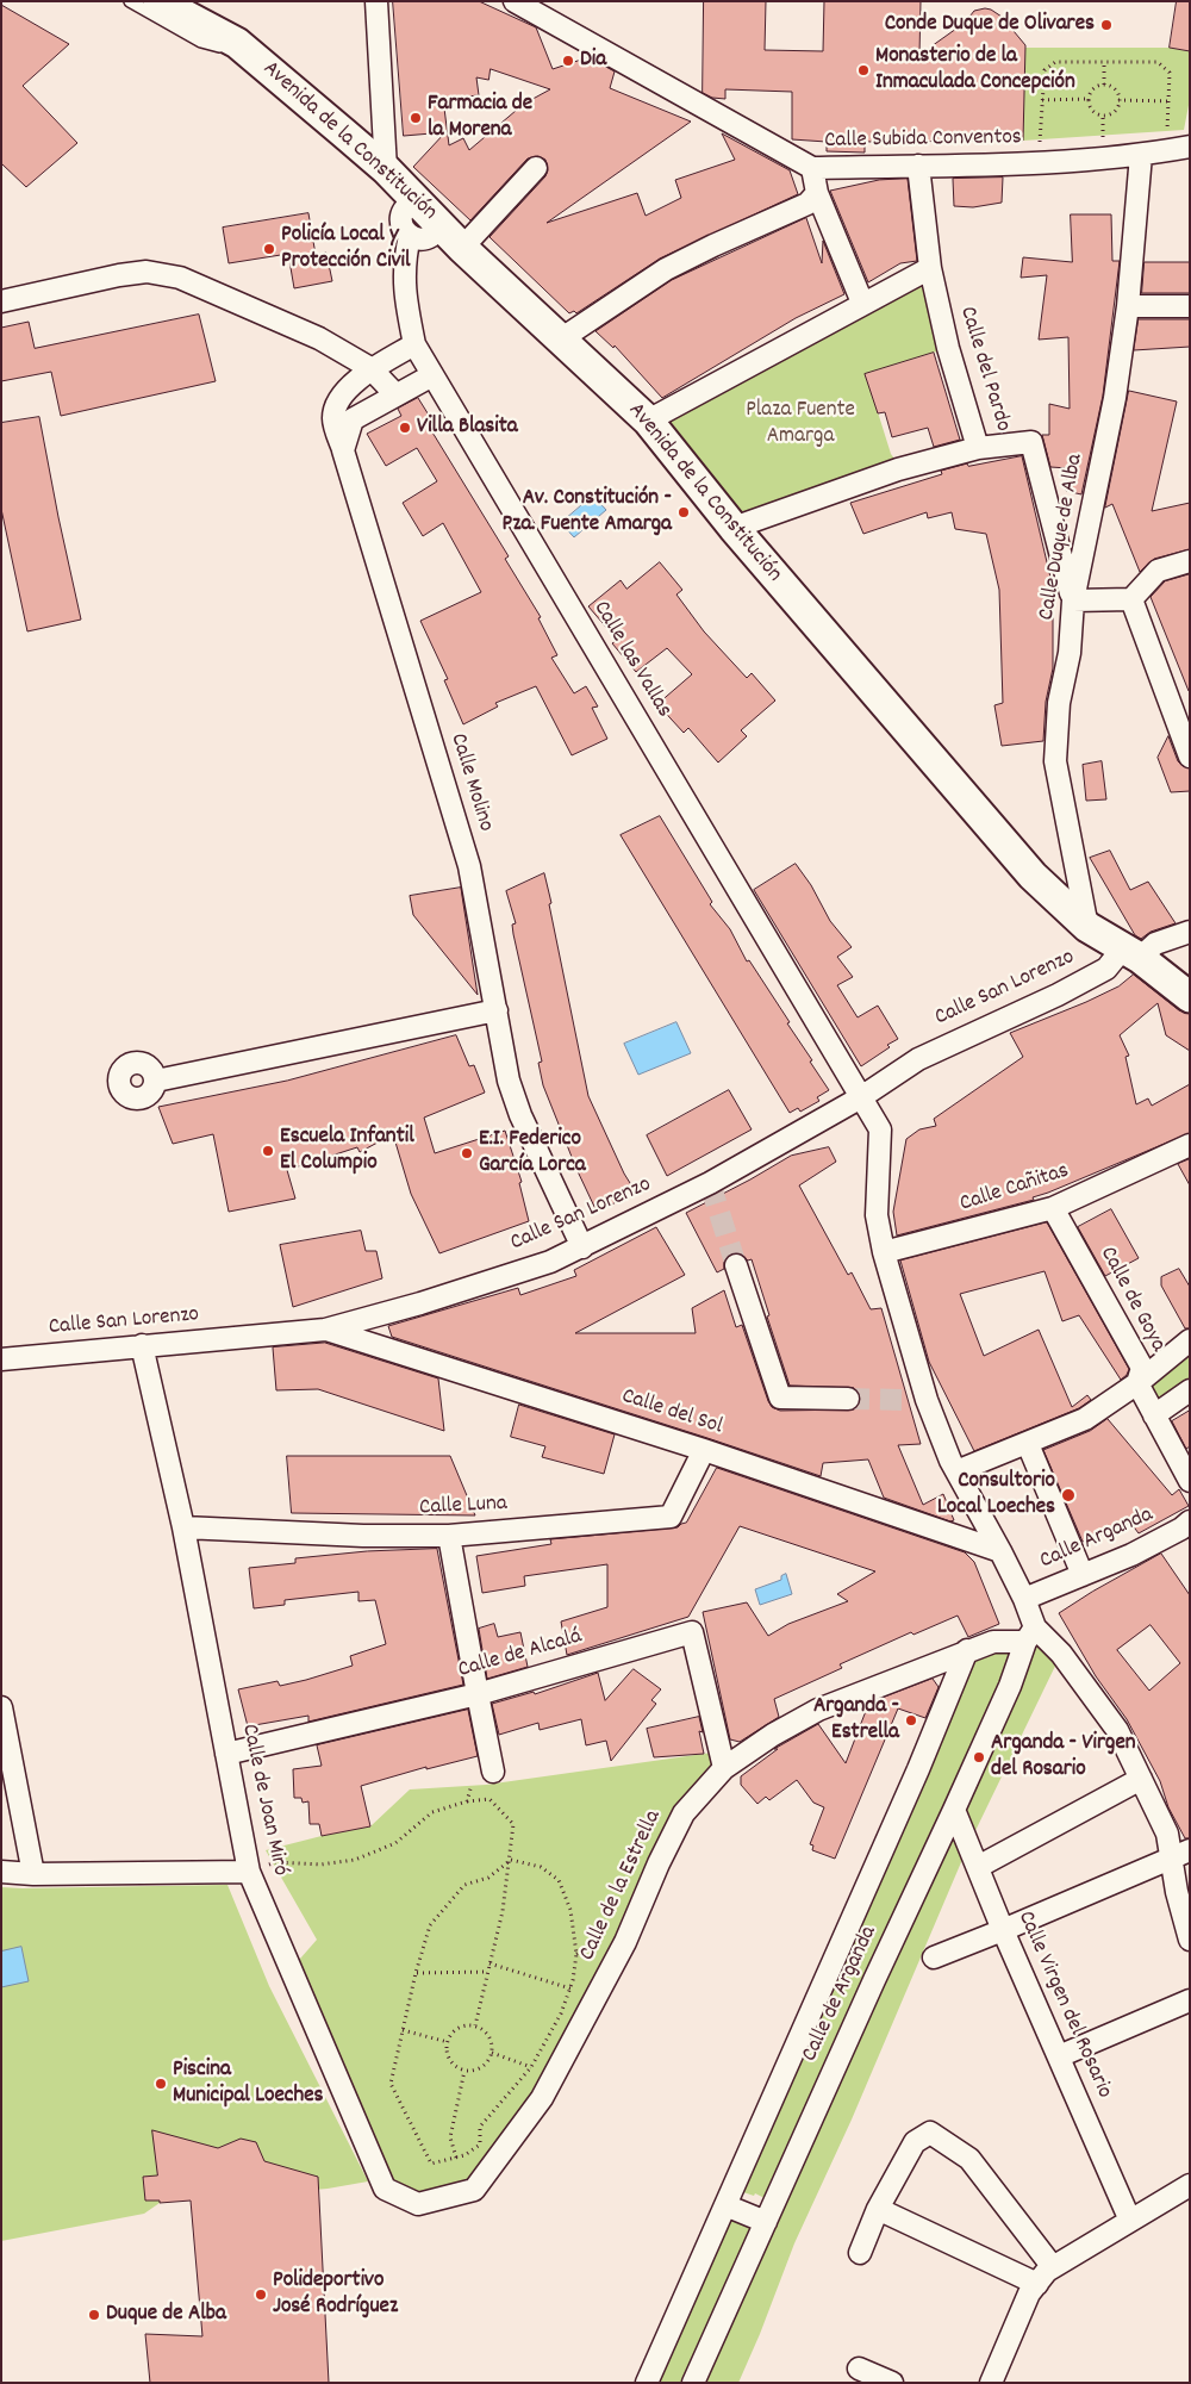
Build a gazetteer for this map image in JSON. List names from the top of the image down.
{
  "streets": {
    "street": [
      "Calle Subida Conventos",
      "Avenida de la Constitución",
      "Calle del Pardo",
      "Calle Duque de Alba",
      "Calle las Vallas",
      "Calle Molino",
      "Calle San Lorenzo",
      "Calle Cañitas",
      "Calle de Goya",
      "Calle del Sol",
      "Calle Luna",
      "Calle Arganda",
      "Calle de Alcalá",
      "Calle de Joan Miró",
      "Calle de la Estrella",
      "Calle de Arganda",
      "Calle Virgen del Rosario"
    ]
  },
  "crossings": [
    ["Calle Subida Conventos", "Calle del Pardo"],
    ["Calle Subida Conventos", "Calle Duque de Alba"],
    ["Avenida de la Constitución", "Calle Duque de Alba"],
    ["Avenida de la Constitución", "Calle las Vallas"],
    ["Avenida de la Constitución", "Calle San Lorenzo"],
    ["Calle del Pardo", "Calle Duque de Alba"],
    ["Calle las Vallas", "Calle Molino"],
    ["Calle las Vallas", "Calle San Lorenzo"],
    ["Calle las Vallas", "Calle Cañitas"],
    ["Calle las Vallas", "Calle del Sol"],
    ["Calle las Vallas", "Calle Arganda"],
    ["Calle las Vallas", "Calle de la Estrella"],
    ["Calle las Vallas", "Calle de Arganda"],
    ["Calle Molino", "Calle San Lorenzo"],
    ["Calle San Lorenzo", "Calle del Sol"],
    ["Calle San Lorenzo", "Calle de Joan Miró"],
    ["Calle Cañitas", "Calle de Goya"],
    ["Calle del Sol", "Calle Luna"],
    ["Calle Luna", "Calle de Joan Miró"],
    ["Calle de Alcalá", "Calle de Joan Miró"],
    ["Calle de Alcalá", "Calle de la Estrella"],
    ["Calle de Joan Miró", "Calle de la Estrella"],
    ["Calle de la Estrella", "Calle de Arganda"],
    ["Calle de Arganda", "Calle Virgen del Rosario"]
  ],
  "parks": ["Plaza Fuente Amarga"],
  "places": [
    "Conde Duque de Olivares",
    "Dia",
    "Monasterio de la Inmaculada Concepción",
    "Farmacia de la Morena",
    "Policía Local y Protección Civil",
    "Villa Blasita",
    "Av. Constitución - Pza. Fuente Amarga",
    "Escuela Infantil El Columpio",
    "E.I. Federico García Lorca",
    "Consultorio Local Loeches",
    "Arganda - Estrella",
    "Arganda - Virgen del Rosario",
    "Piscina Municipal Loeches",
    "Polideportivo José Rodríguez",
    "Duque de Alba"
  ]
}
